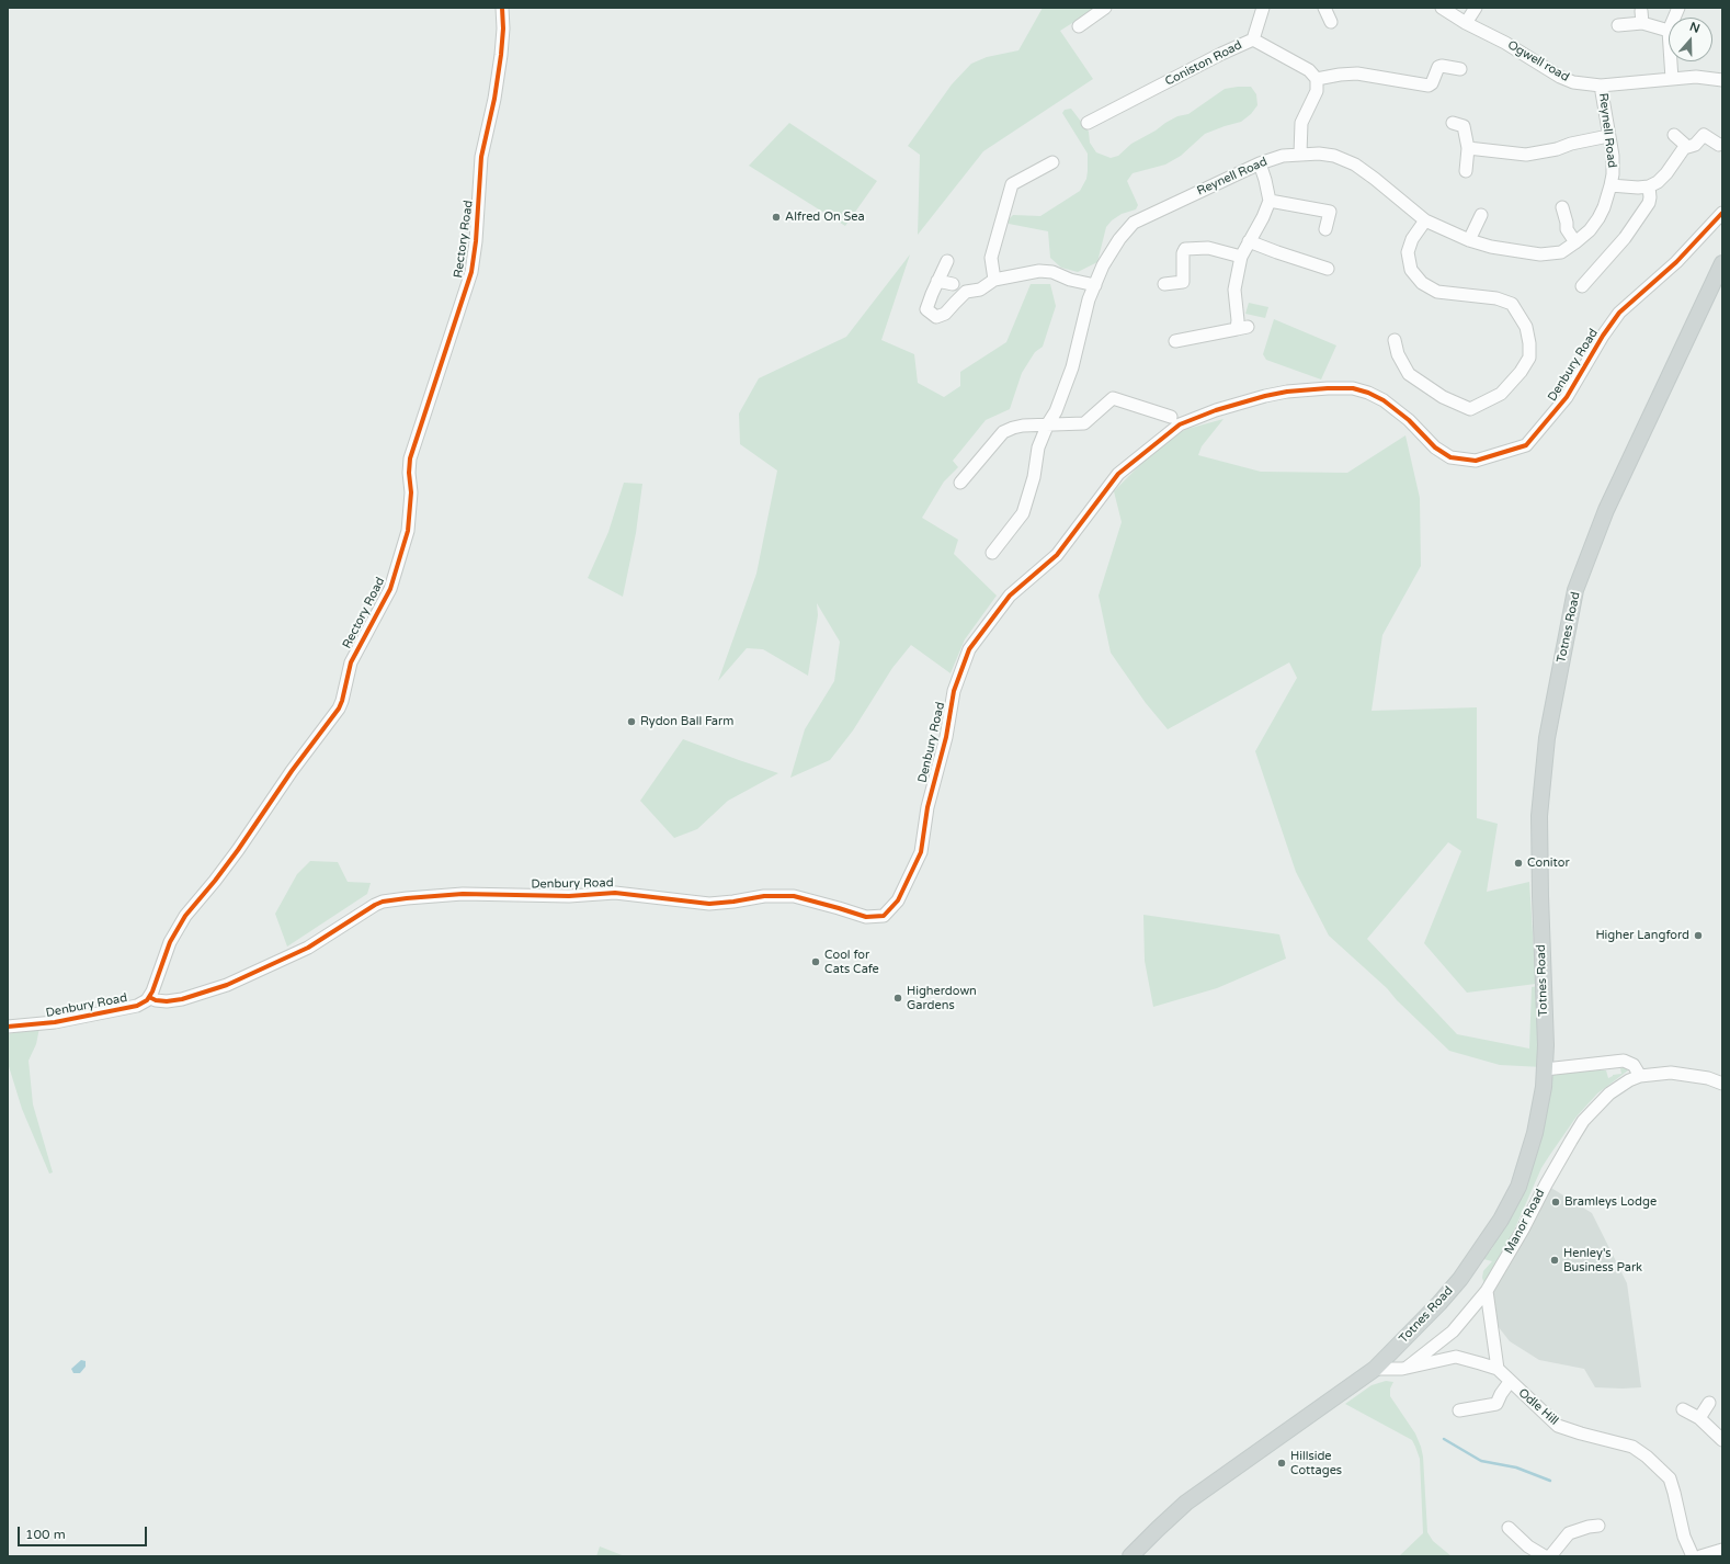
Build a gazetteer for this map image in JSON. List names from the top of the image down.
{
  "streets": {
    "main road": ["Totnes Road"],
    "street": [
      "Ogwell road",
      "Coniston Road",
      "Reynell Road",
      "Rectory Road",
      "Denbury Road",
      "Manor Road",
      "Odle Hill"
    ]
  },
  "crossings": [
    ["Ogwell road", "Reynell Road"],
    ["Rectory Road", "Denbury Road"]
  ],
  "places": [
    "Alfred On Sea",
    "Rydon Ball Farm",
    "Conitor",
    "Higher Langford",
    "Cool for Cats Cafe",
    "Higherdown Gardens",
    "Bramleys Lodge",
    "Henley's Business Park",
    "Hillside Cottages"
  ],
  "scale_bar": "100 m",
  "north": "top"
}
